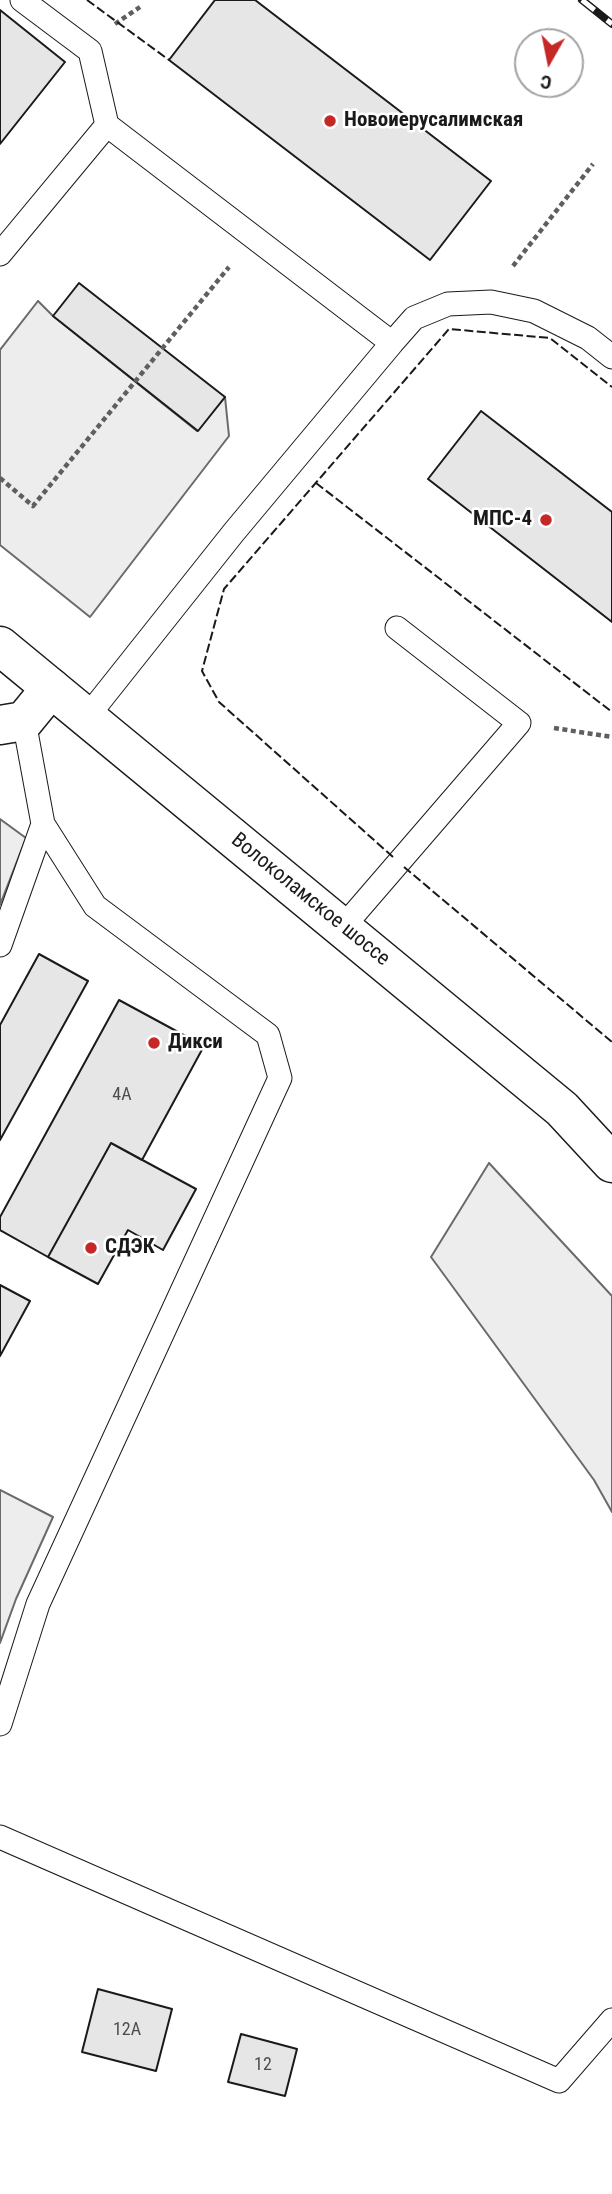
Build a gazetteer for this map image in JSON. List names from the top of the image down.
{
  "streets": {
    "main road": ["Волоколамское шоссе"]
  },
  "places": [
    "Новоиерусалимская",
    "МПС-4",
    "Дикси",
    "СДЭК"
  ],
  "house_numbers": ["4А", "12А", "12"],
  "north": "bottom"
}
